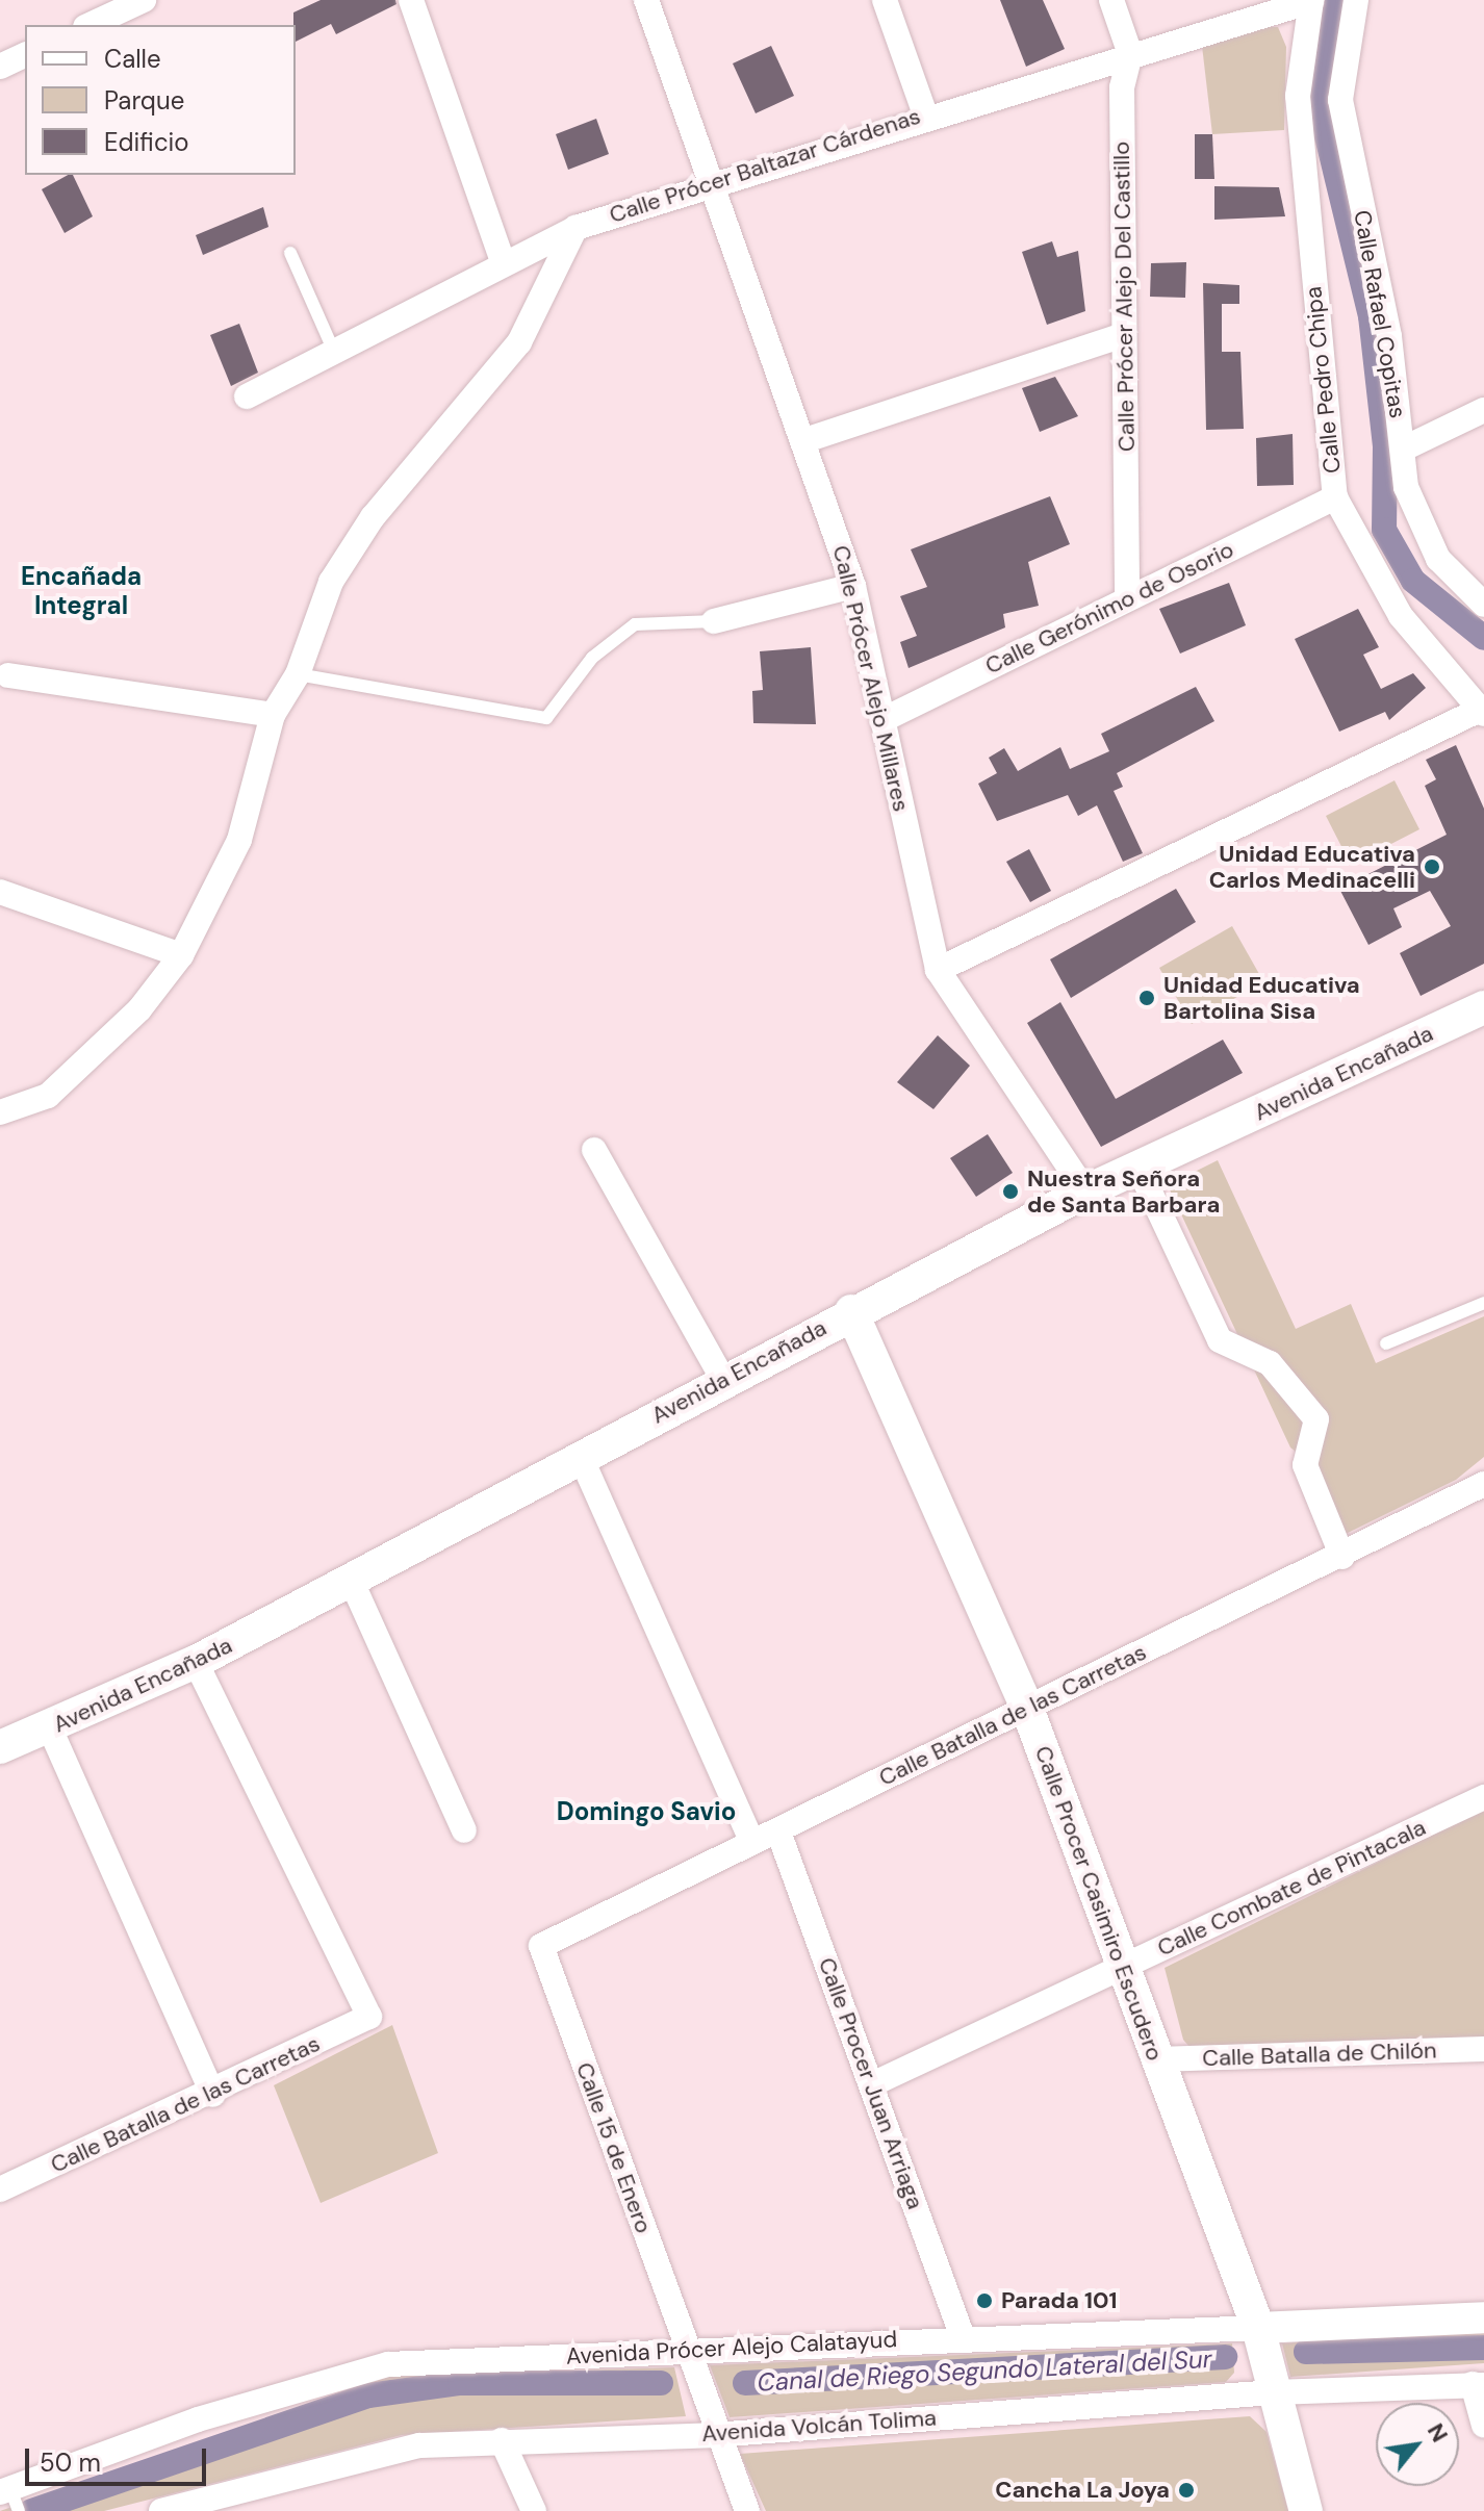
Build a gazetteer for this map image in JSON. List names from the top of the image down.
{
  "streets": {
    "main road": ["Avenida Encañada", "Calle Procer Casimiro Escudero"],
    "street": [
      "Calle Prócer Baltazar Cárdenas",
      "Calle Prócer Alejo Del Castillo",
      "Calle Rafael Copitas",
      "Calle Pedro Chipa",
      "Calle Gerónimo de Osorio",
      "Calle Prócer Alejo Millares",
      "Calle Batalla de las Carretas",
      "Calle Combate de Pintacala",
      "Calle Batalla de Chilón",
      "Calle Procer Juan Arriaga",
      "Calle 15 de Enero",
      "Avenida Prócer Alejo Calatayud",
      "Avenida Volcán Tolima"
    ]
  },
  "crossings": [
    ["Calle Prócer Baltazar Cárdenas", "Calle Prócer Alejo Del Castillo"],
    ["Calle Prócer Baltazar Cárdenas", "Calle Pedro Chipa"],
    ["Calle Prócer Baltazar Cárdenas", "Calle Prócer Alejo Millares"],
    ["Calle Prócer Alejo Del Castillo", "Calle Gerónimo de Osorio"],
    ["Calle Pedro Chipa", "Calle Gerónimo de Osorio"],
    ["Calle Gerónimo de Osorio", "Calle Prócer Alejo Millares"],
    ["Calle Prócer Alejo Millares", "Avenida Encañada"],
    ["Avenida Encañada", "Calle Batalla de las Carretas"],
    ["Avenida Encañada", "Calle Procer Casimiro Escudero"],
    ["Calle Batalla de las Carretas", "Calle Procer Casimiro Escudero"],
    ["Calle Batalla de las Carretas", "Calle Procer Juan Arriaga"],
    ["Calle Batalla de las Carretas", "Calle 15 de Enero"],
    ["Calle Combate de Pintacala", "Calle Procer Casimiro Escudero"],
    ["Calle Combate de Pintacala", "Calle Procer Juan Arriaga"],
    ["Calle Procer Casimiro Escudero", "Calle Batalla de Chilón"],
    ["Calle Procer Casimiro Escudero", "Avenida Prócer Alejo Calatayud"],
    ["Calle Procer Casimiro Escudero", "Avenida Volcán Tolima"],
    ["Calle Procer Juan Arriaga", "Avenida Prócer Alejo Calatayud"],
    ["Calle 15 de Enero", "Avenida Prócer Alejo Calatayud"],
    ["Calle 15 de Enero", "Avenida Volcán Tolima"]
  ],
  "districts": ["Encañada Integral", "Domingo Savio"],
  "water": ["Canal de Riego Segundo Lateral del Sur"],
  "places": [
    "Unidad Educativa Carlos Medinacelli",
    "Unidad Educativa Bartolina Sisa",
    "Nuestra Señora de Santa Barbara",
    "Parada 101",
    "Cancha La Joya"
  ],
  "legend": ["Calle", "Parque", "Edificio"],
  "scale_bar": "50 m",
  "north": "top right"
}
